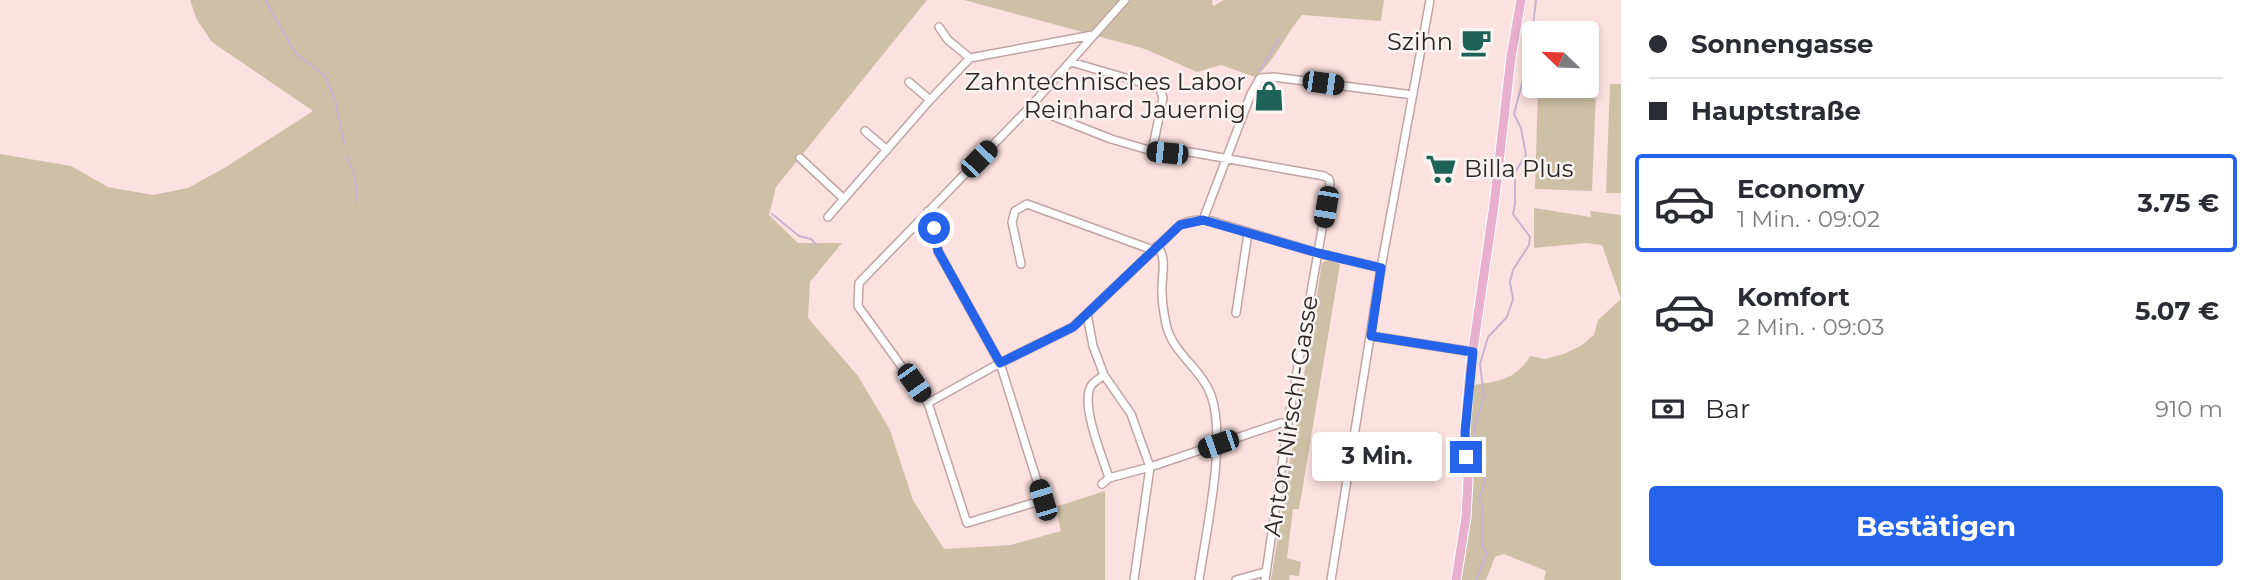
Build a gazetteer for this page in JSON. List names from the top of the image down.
{
  "streets": {
    "street": ["Anton Nirschl-Gasse"]
  },
  "places": {
    "cafe": ["Szihn"],
    "shop": ["Zahntechnisches Labor Reinhard Jauernig"],
    "supermarket": ["Billa Plus"]
  },
  "north": "top left",
  "page": {
    "banner": ["Sonnengasse", "Hauptstraße"],
    "list": [
      {
        "name": "Economy",
        "note": "1 Min. · 09:02",
        "value": "3.75 €"
      },
      {
        "name": "Komfort",
        "note": "2 Min. · 09:03",
        "value": "5.07 €"
      }
    ],
    "pay": ["Bar", "910 m"],
    "bubble": "3 Min.",
    "buttons": "Bestätigen"
  }
}
